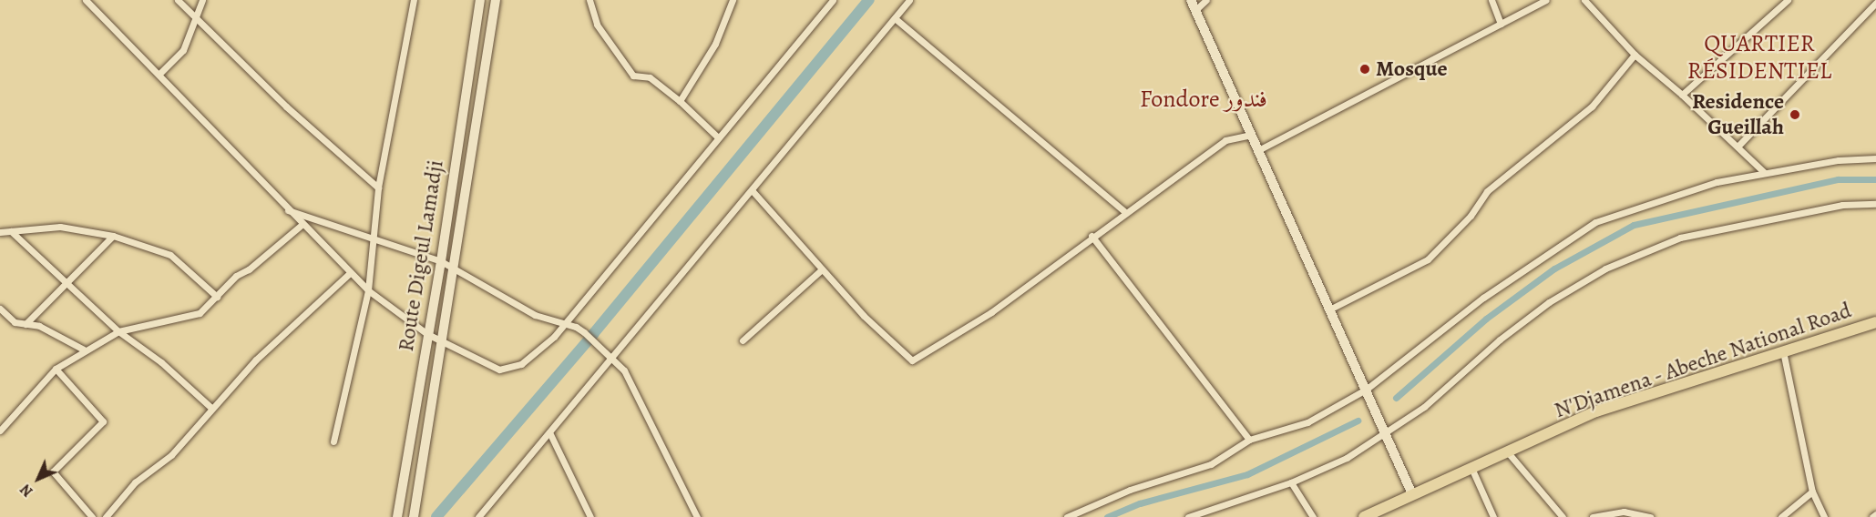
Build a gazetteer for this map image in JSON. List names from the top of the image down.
{
  "streets": {
    "highway": ["N'Djamena - Abeche National Road"],
    "main road": ["Route Digeul Lamadji"]
  },
  "districts": ["QUARTIER RÉSIDENTIEL", "Fondore فندور"],
  "places": ["Mosque", "Residence Gueillah"],
  "north": "bottom left"
}
